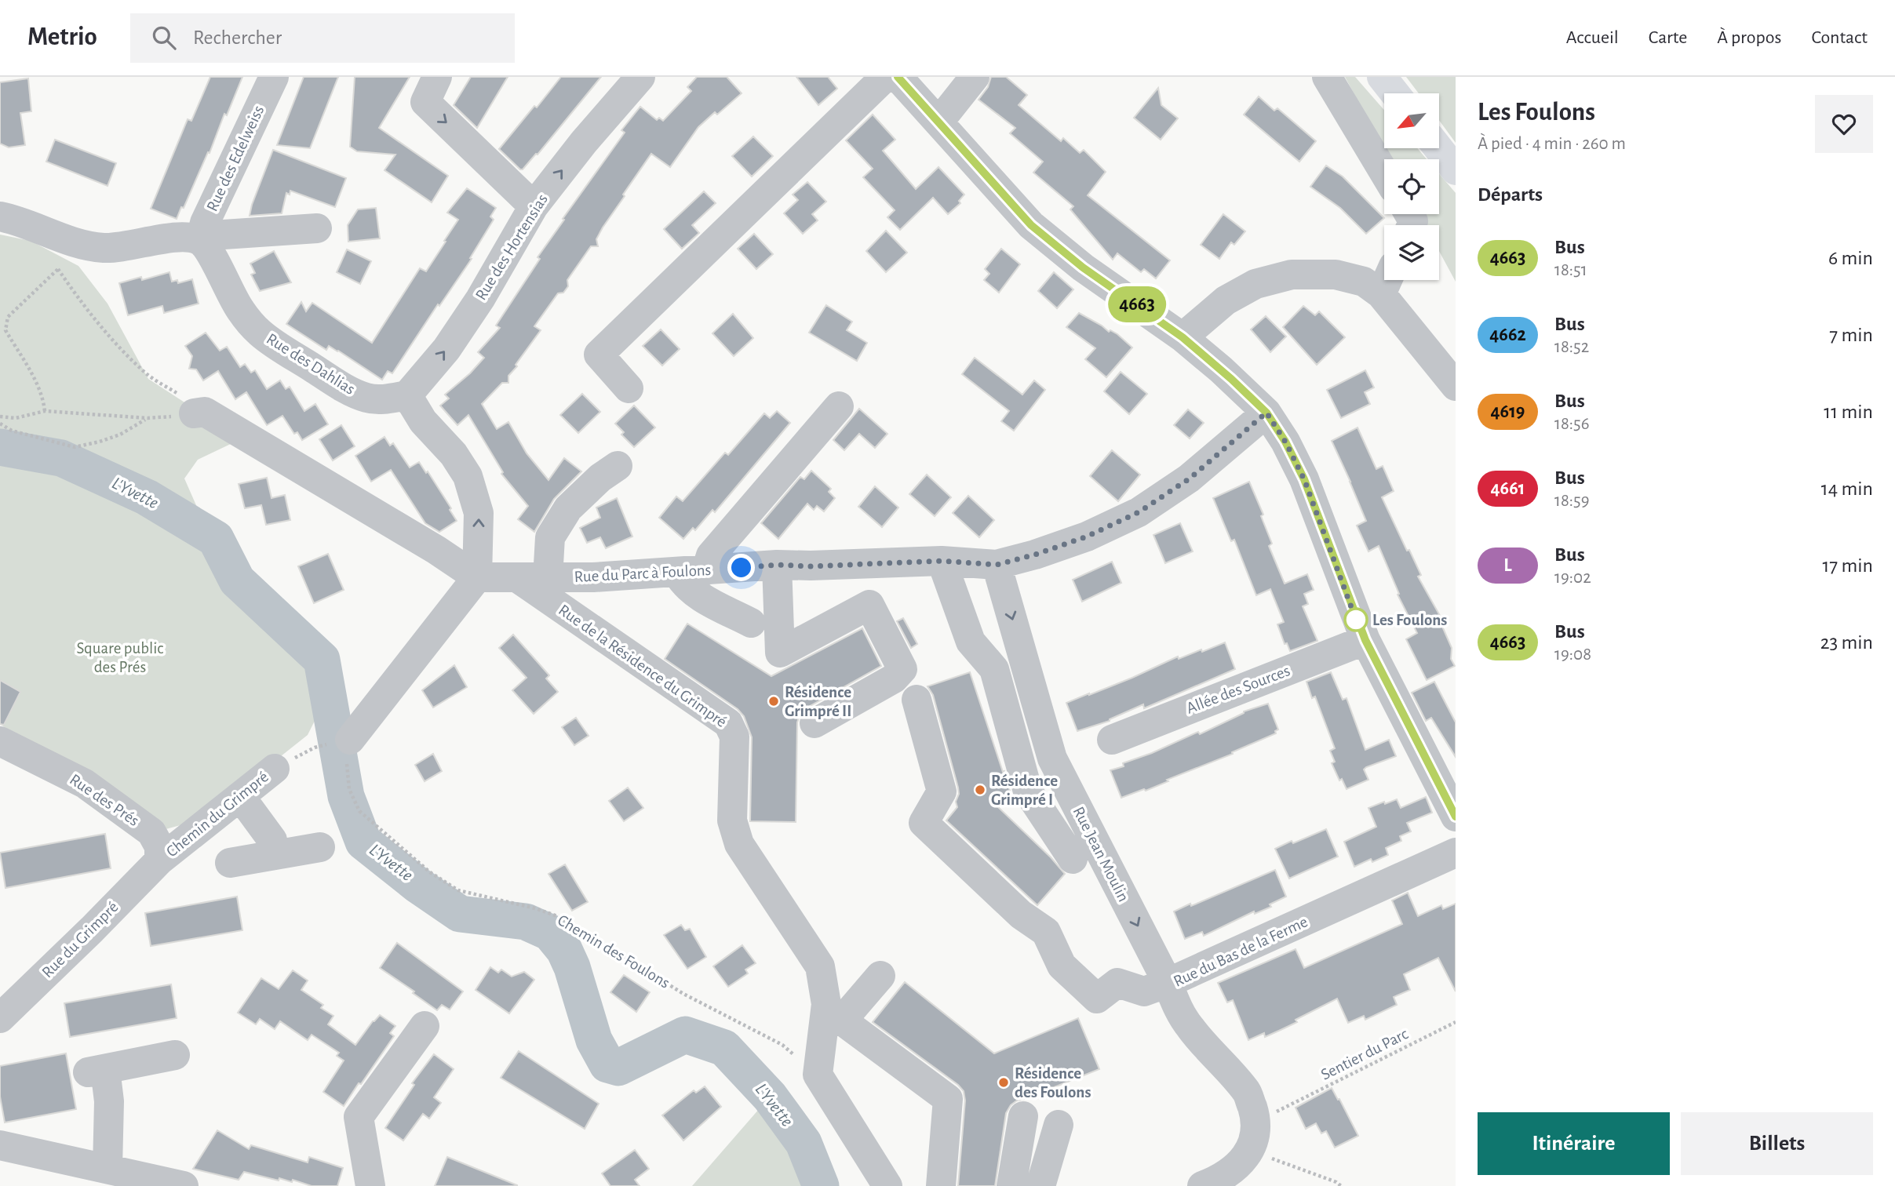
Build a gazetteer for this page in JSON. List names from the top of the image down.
{
  "streets": {
    "street": [
      "Rue des Edelweiss",
      "Rue des Hortensias",
      "Rue des Dahlias",
      "Rue du Parc à Foulons",
      "Rue de la Résidence du Grimpré",
      "Allée des Sources",
      "Rue des Prés",
      "Chemin du Grimpré",
      "Rue Jean Moulin",
      "Rue du Grimpré",
      "Rue du Bas de la Ferme"
    ],
    "path": ["Chemin des Foulons", "Sentier du Parc"]
  },
  "crossings": [
    ["Rue des Edelweiss", "Rue des Dahlias"],
    ["Rue des Hortensias", "Rue des Dahlias"],
    ["Rue du Parc à Foulons", "Rue de la Résidence du Grimpré"],
    ["Rue du Parc à Foulons", "Rue Jean Moulin"],
    ["Rue de la Résidence du Grimpré", "Chemin des Foulons"],
    ["Rue des Prés", "Chemin du Grimpré"],
    ["Rue des Prés", "Rue du Grimpré"],
    ["Chemin du Grimpré", "Rue du Grimpré"],
    ["Rue Jean Moulin", "Rue du Bas de la Ferme"]
  ],
  "water": ["L'Yvette"],
  "parks": ["Square public des Prés"],
  "places": [
    "Les Foulons",
    "Résidence Grimpré II",
    "Résidence Grimpré I",
    "Résidence des Foulons"
  ],
  "lines": ["bus line 4663"],
  "north": "bottom left",
  "page": {
    "header": "Metrio",
    "search": "Rechercher",
    "nav": [
      "Accueil",
      "Carte",
      "À propos",
      "Contact"
    ],
    "on_map": "4663",
    "heading": [
      ["Les Foulons", "À pied · 4 min · 260 m"],
      "Départs"
    ],
    "list": [
      {
        "mark": "4663",
        "name": "Bus",
        "note": "18:51",
        "value": "6 min"
      },
      {
        "mark": "4662",
        "name": "Bus",
        "note": "18:52",
        "value": "7 min"
      },
      {
        "mark": "4619",
        "name": "Bus",
        "note": "18:56",
        "value": "11 min"
      },
      {
        "mark": "4661",
        "name": "Bus",
        "note": "18:59",
        "value": "14 min"
      },
      {
        "mark": "L",
        "name": "Bus",
        "note": "19:02",
        "value": "17 min"
      },
      {
        "mark": "4663",
        "name": "Bus",
        "note": "19:08",
        "value": "23 min"
      }
    ],
    "buttons": ["Itinéraire", "Billets"]
  }
}
